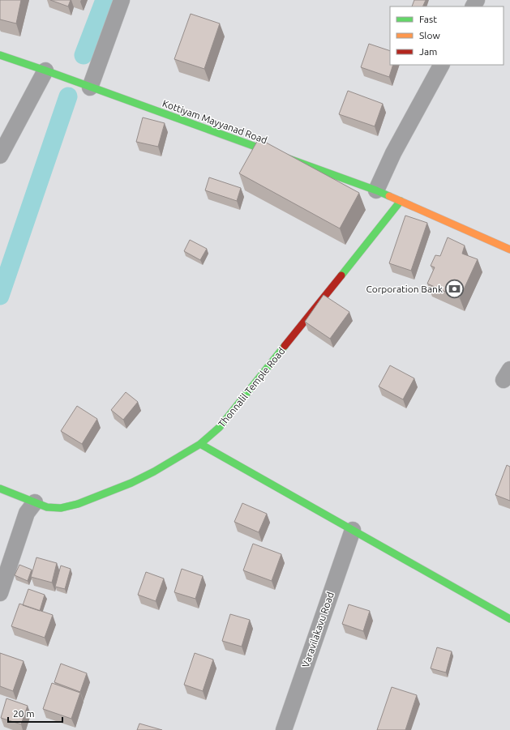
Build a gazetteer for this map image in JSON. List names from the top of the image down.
{
  "streets": {
    "street": ["Kottiyam Mayyanad Road", "Thonnalil Temple Road", "Varavilakavu Road"]
  },
  "crossings": [
    ["Kottiyam Mayyanad Road", "Thonnalil Temple Road"]
  ],
  "places": {
    "bank": ["Corporation Bank"]
  },
  "legend": ["Fast", "Slow", "Jam"],
  "scale_bar": "20 m"
}
